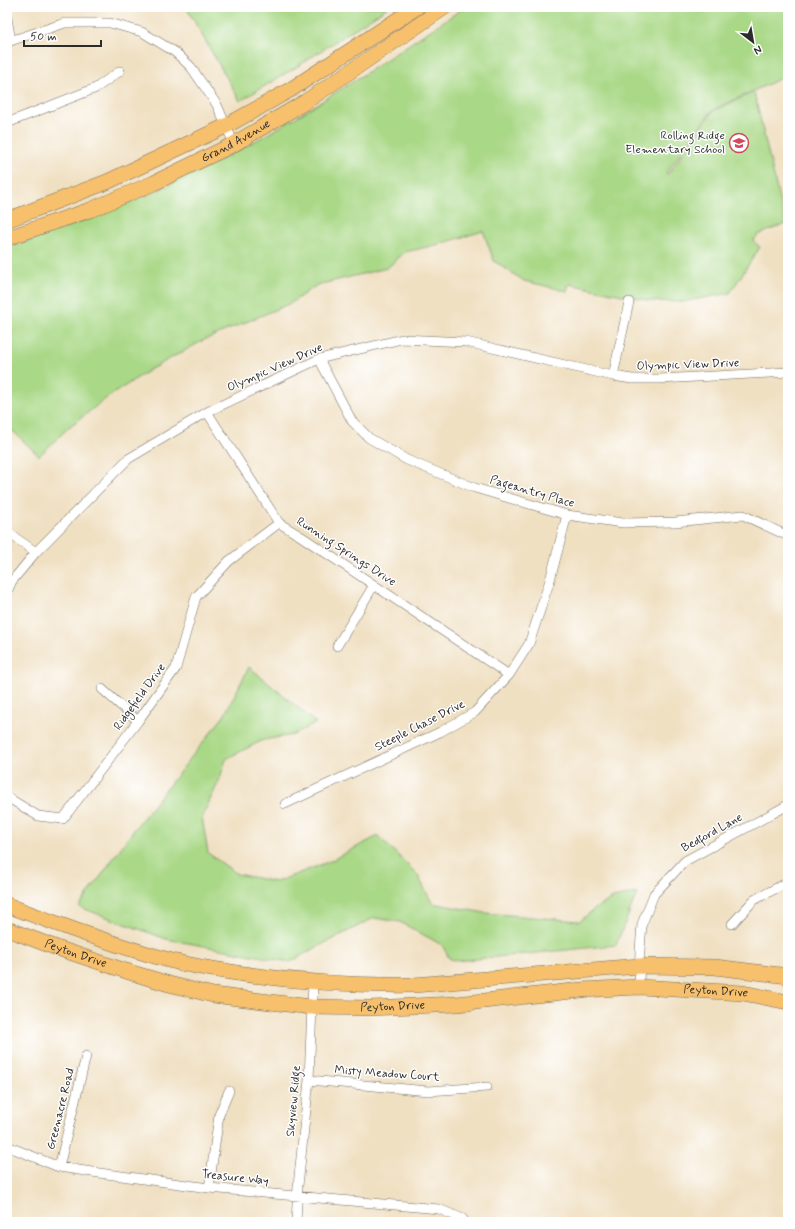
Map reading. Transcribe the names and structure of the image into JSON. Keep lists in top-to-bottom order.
{
  "streets": {
    "main road": ["Grand Avenue", "Peyton Drive"],
    "street": [
      "Olympic View Drive",
      "Pageantry Place",
      "Running Springs Drive",
      "Ridgefield Drive",
      "Steeple Chase Drive",
      "Bedford Lane",
      "Misty Meadow Court",
      "Skyview Ridge",
      "Greenacre Road",
      "Treasure Way"
    ]
  },
  "crossings": [
    ["Olympic View Drive", "Pageantry Place"],
    ["Olympic View Drive", "Running Springs Drive"],
    ["Pageantry Place", "Steeple Chase Drive"],
    ["Running Springs Drive", "Ridgefield Drive"],
    ["Running Springs Drive", "Steeple Chase Drive"],
    ["Bedford Lane", "Peyton Drive"],
    ["Peyton Drive", "Skyview Ridge"],
    ["Misty Meadow Court", "Skyview Ridge"],
    ["Skyview Ridge", "Treasure Way"],
    ["Greenacre Road", "Treasure Way"]
  ],
  "places": {
    "school or university": ["Rolling Ridge Elementary School"]
  },
  "scale_bar": "50 m",
  "north": "bottom right"
}
